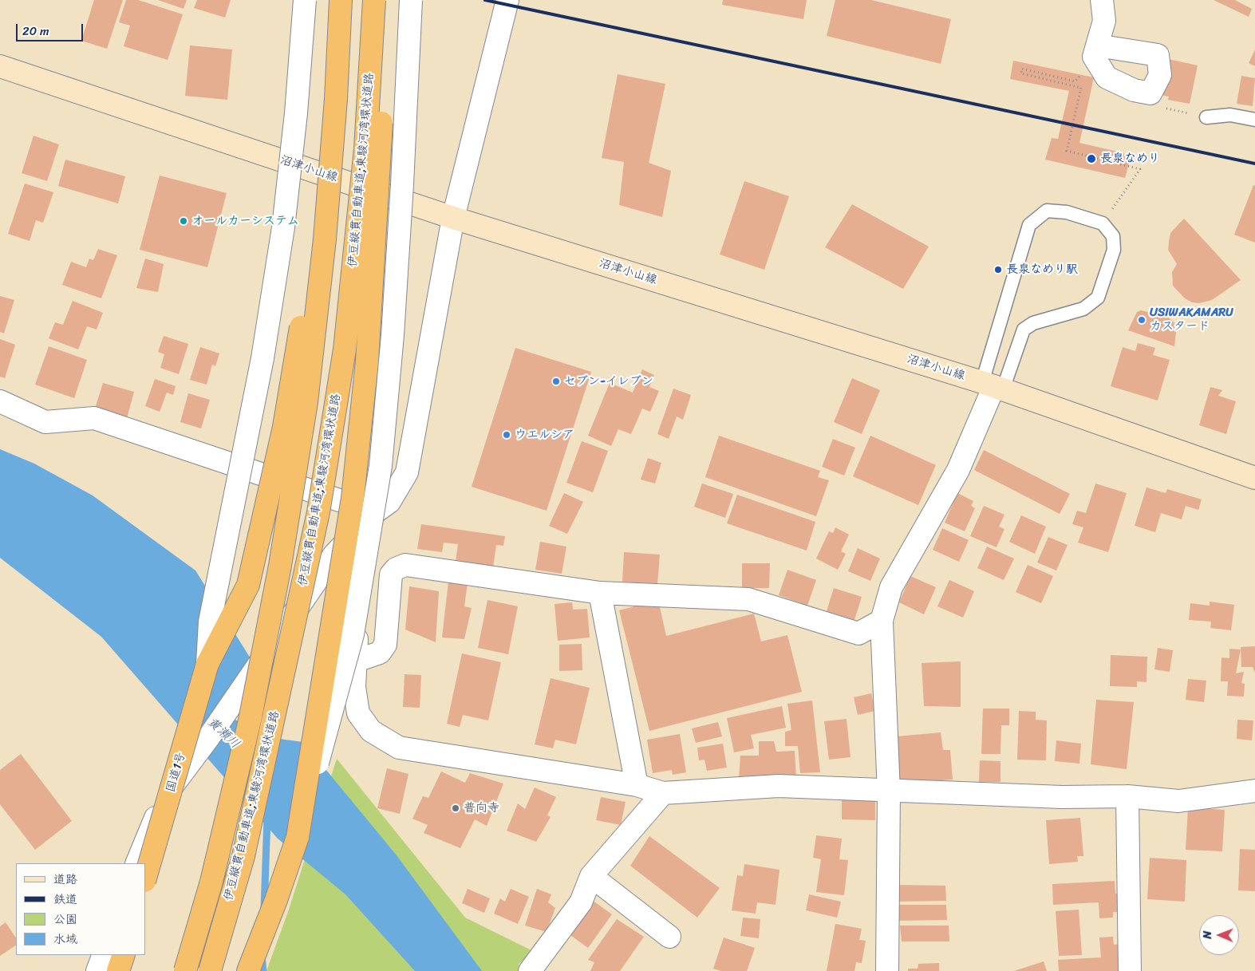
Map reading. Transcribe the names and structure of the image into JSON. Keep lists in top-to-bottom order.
{
  "streets": {
    "highway": ["伊豆縦貫自動車道;東駿河湾環状道路", "国道1号"],
    "main road": ["沼津小山線"]
  },
  "crossings": [
    ["伊豆縦貫自動車道;東駿河湾環状道路", "国道1号"]
  ],
  "water": ["黄瀬川"],
  "places": [
    "長泉なめり",
    "オールカーシステム",
    "長泉なめり駅",
    "USIWAKAMARU カスタード",
    "セブン-イレブン",
    "ウエルシア",
    "普向寺"
  ],
  "legend": [
    "道路",
    "鉄道",
    "公園",
    "水域"
  ],
  "scale_bar": "20 m",
  "north": "left"
}
